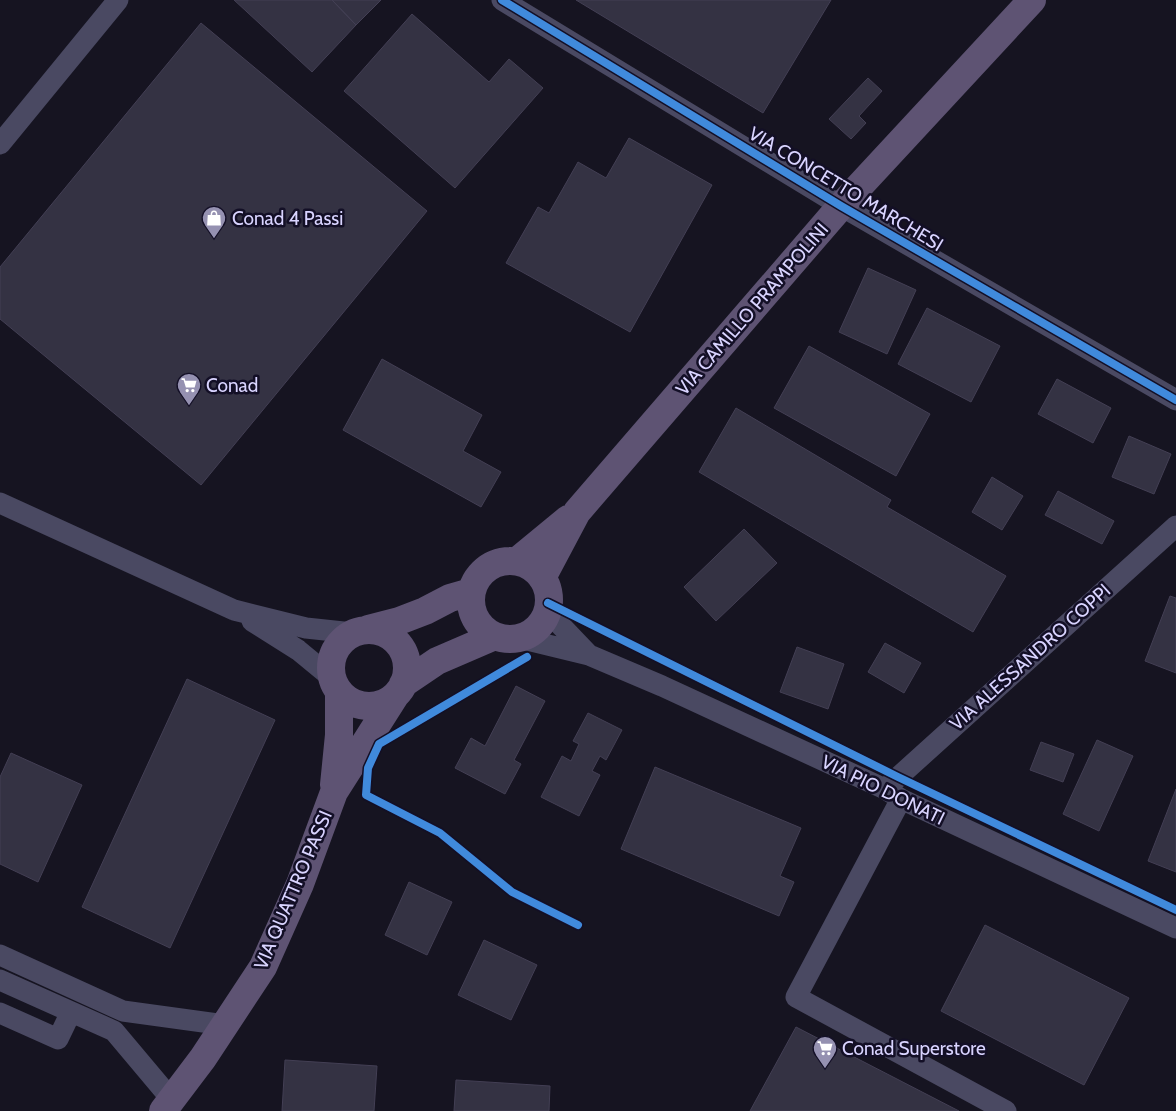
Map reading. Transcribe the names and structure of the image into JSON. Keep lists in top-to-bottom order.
{
  "streets": {
    "main road": ["VIA CAMILLO PRAMPOLINI", "VIA PIO DONATI", "VIA QUATTRO PASSI"],
    "street": ["VIA CONCETTO MARCHESI", "VIA ALESSANDRO COPPI"]
  },
  "crossings": [
    ["VIA CONCETTO MARCHESI", "VIA CAMILLO PRAMPOLINI"],
    ["VIA CAMILLO PRAMPOLINI", "VIA PIO DONATI"],
    ["VIA ALESSANDRO COPPI", "VIA PIO DONATI"]
  ],
  "places": {
    "shop": ["Conad 4 Passi"],
    "supermarket": ["Conad", "Conad Superstore"]
  }
}
